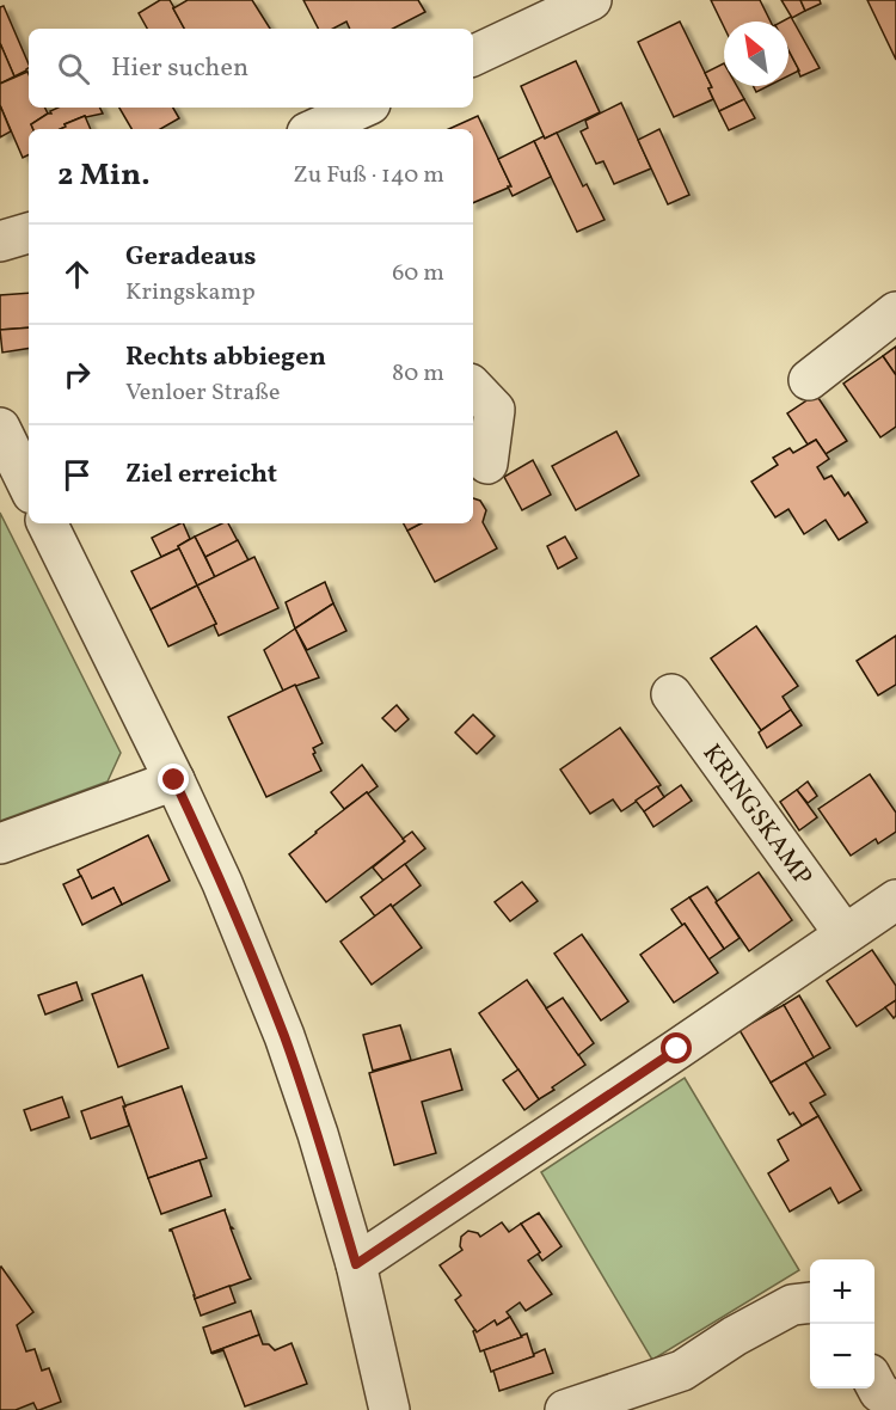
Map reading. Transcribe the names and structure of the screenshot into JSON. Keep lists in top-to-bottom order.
{
  "streets": {
    "street": ["KRINGSKAMP"]
  },
  "north": "top left",
  "page": {
    "search": "Hier suchen",
    "heading": ["2 Min.", "Zu Fuß · 140 m"],
    "list": [
      ["Geradeaus", "Kringskamp", "60 m"],
      ["Rechts abbiegen", "Venloer Straße", "80 m"],
      "Ziel erreicht"
    ],
    "map_buttons": ["+", "−"]
  }
}
